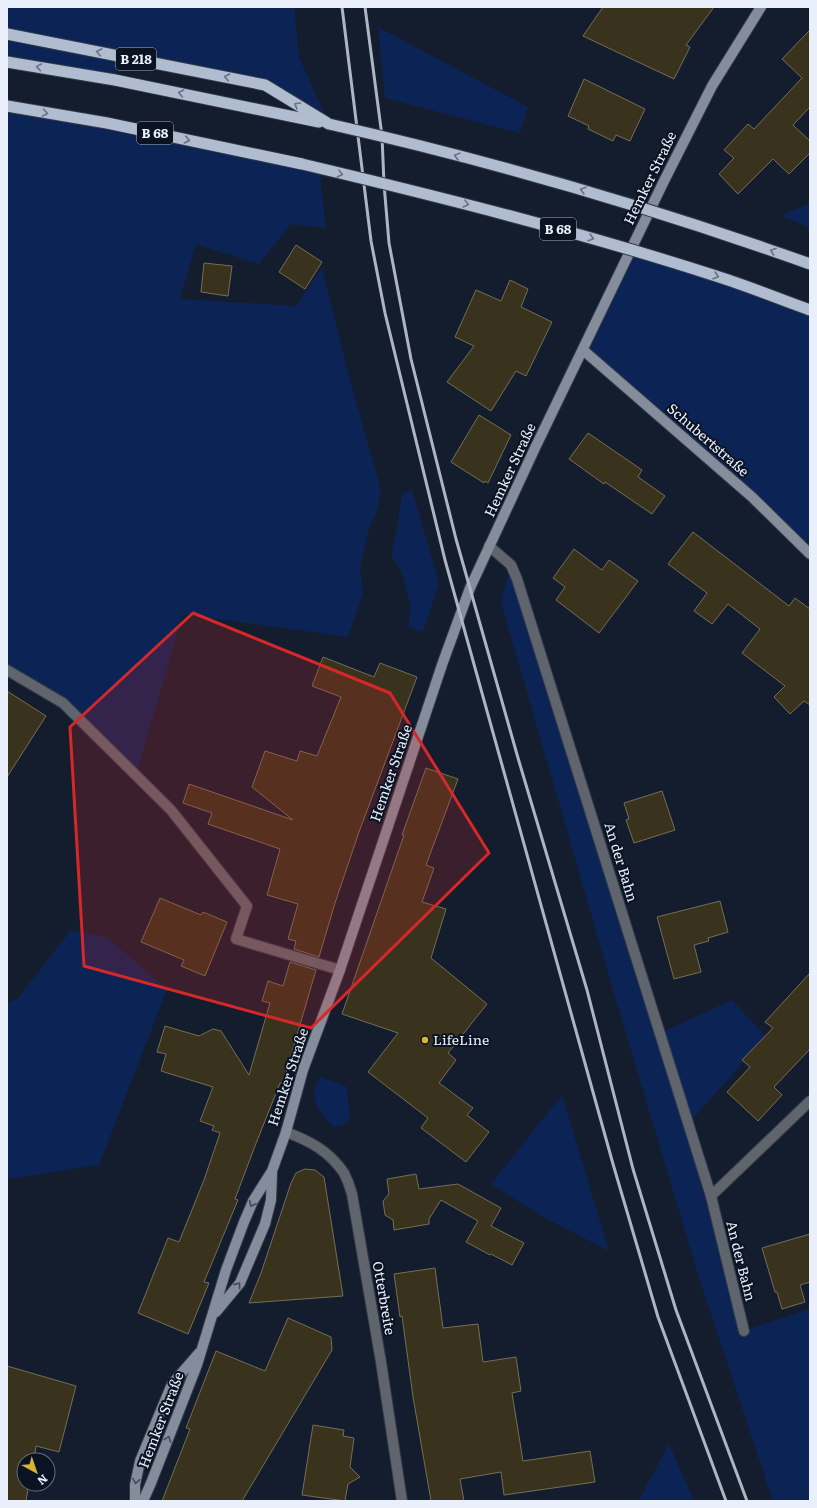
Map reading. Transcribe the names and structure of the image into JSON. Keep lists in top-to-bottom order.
{
  "streets": {
    "highway": ["B 218", "B 68"],
    "main road": ["Hemker Straße", "Schubertstraße"],
    "street": ["An der Bahn", "Otterbreite"]
  },
  "crossings": [
    ["Hemker Straße", "Schubertstraße"],
    ["Hemker Straße", "An der Bahn"],
    ["Hemker Straße", "Otterbreite"]
  ],
  "places": ["LifeLine"],
  "north": "bottom right"
}
